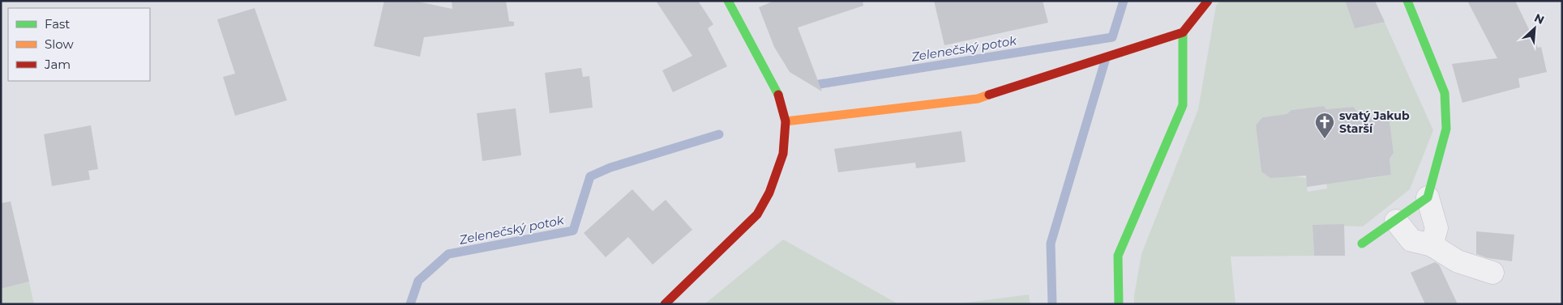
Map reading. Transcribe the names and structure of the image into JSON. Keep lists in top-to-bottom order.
{
  "water": ["Zelenečský potok"],
  "places": {
    "church": ["svatý Jakub Starší"]
  },
  "legend": ["Fast", "Slow", "Jam"],
  "north": "top right"
}
